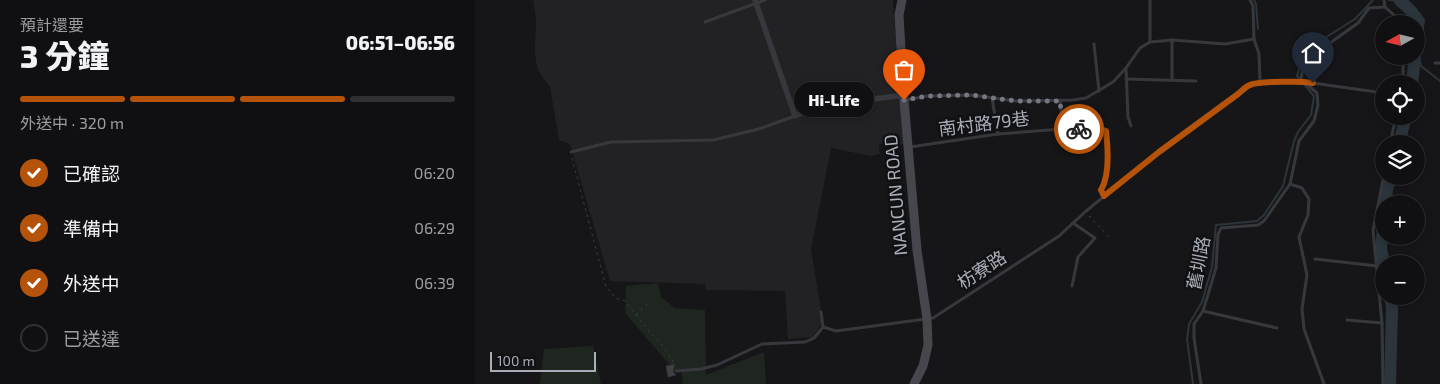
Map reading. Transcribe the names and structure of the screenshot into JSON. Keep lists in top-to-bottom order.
{
  "streets": {
    "street": ["NANCUN ROAD"],
    "lane": ["南村路79巷", "舊圳路", "枋寮路"]
  },
  "crossings": [
    ["南村路79巷", "NANCUN ROAD"],
    ["南村路79巷", "枋寮路"],
    ["NANCUN ROAD", "枋寮路"]
  ],
  "places": ["Hi-Life"],
  "scale_bar": "100 m",
  "north": "left",
  "page": {
    "heading": ["3 分鐘", "預計還要", "06:51–06:56"],
    "map_buttons": ["+", "−"],
    "bubble": "Hi-Life",
    "bar": "外送中 · 320 m",
    "list": [
      ["已確認", "06:20"],
      ["準備中", "06:29"],
      ["外送中", "06:39"],
      "已送達"
    ],
    "scale": "100 m"
  }
}
